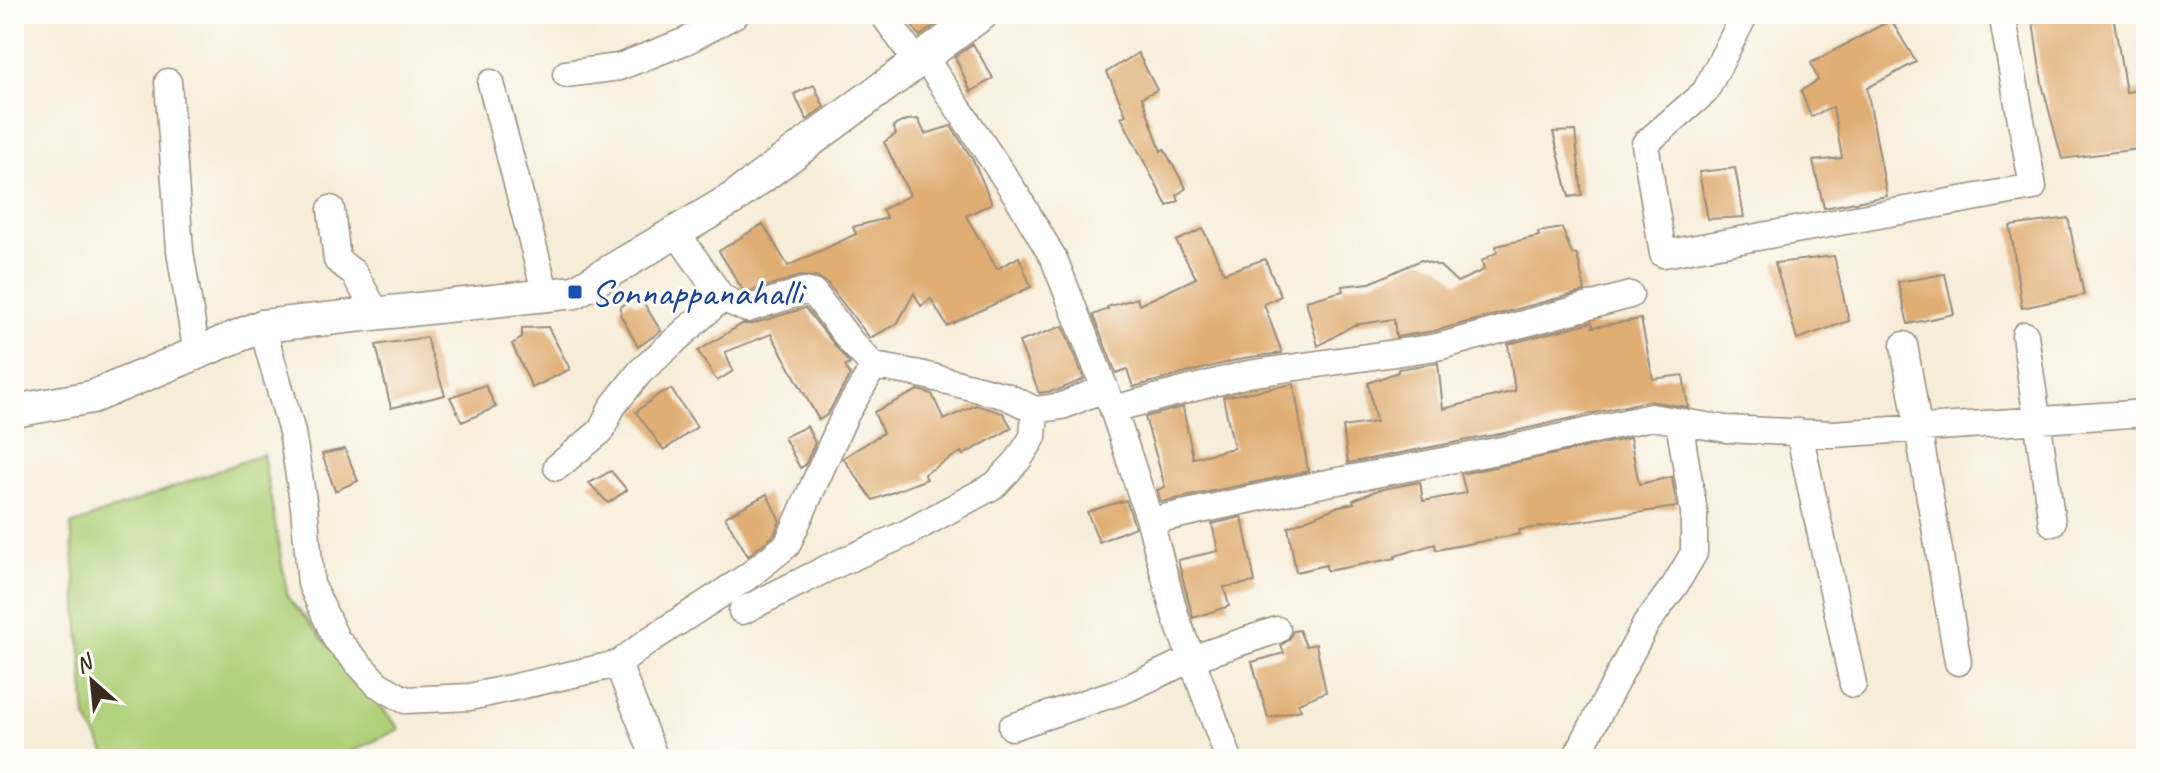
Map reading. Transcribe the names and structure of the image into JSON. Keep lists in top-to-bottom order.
{
  "places": {
    "transit": ["Sonnappanahalli"]
  },
  "north": "top left"
}
